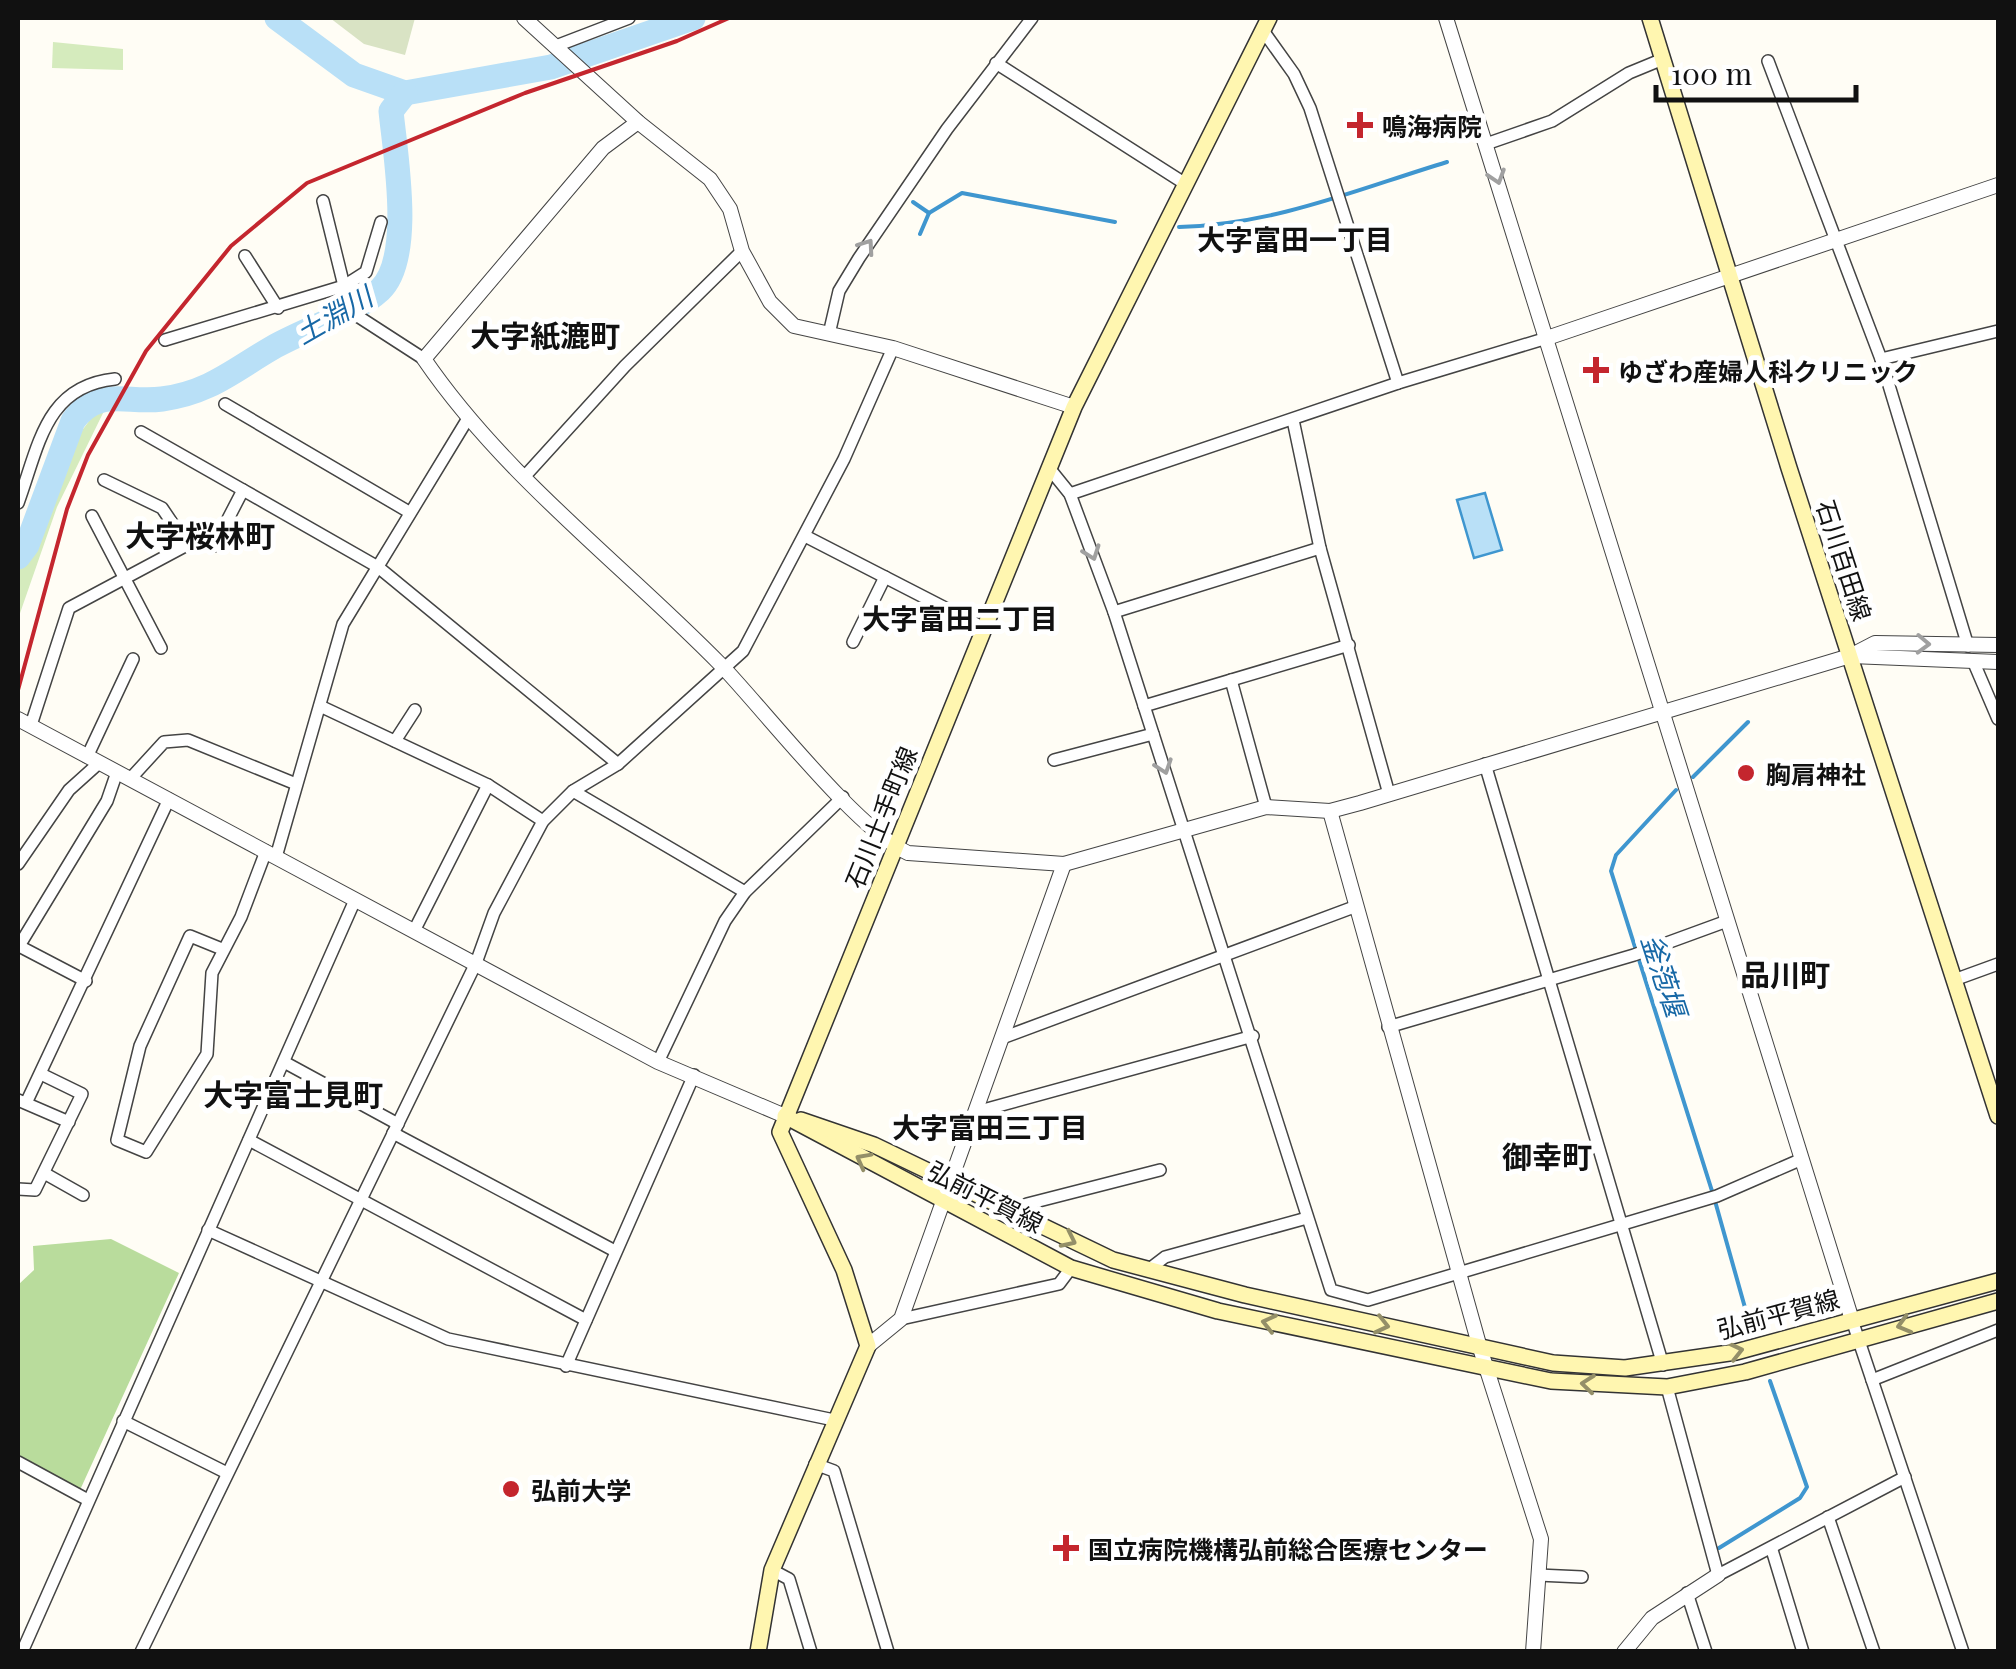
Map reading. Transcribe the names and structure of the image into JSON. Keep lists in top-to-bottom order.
{
  "streets": {
    "main road": ["石川百田線", "石川土手町線", "弘前平賀線"]
  },
  "crossings": [
    ["石川土手町線", "弘前平賀線"]
  ],
  "districts": [
    "大字富田一丁目",
    "大字紙漉町",
    "大字桜林町",
    "大字富田二丁目",
    "品川町",
    "大字富士見町",
    "大字富田三丁目",
    "御幸町"
  ],
  "water": ["土淵川", "釜萢堰"],
  "places": {
    "health": ["鳴海病院", "ゆざわ産婦人科クリニック", "国立病院機構弘前総合医療センター"],
    "other": ["胸肩神社", "弘前大学"]
  },
  "scale_bar": "100 m"
}
